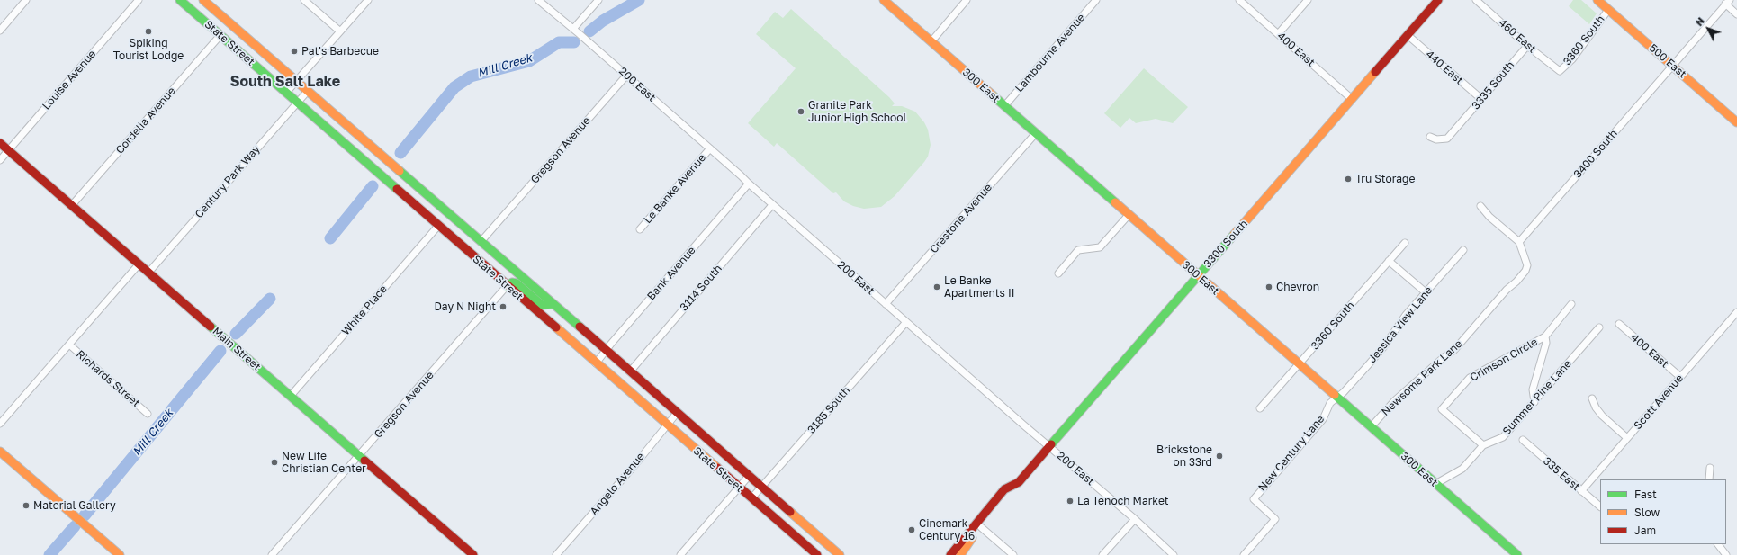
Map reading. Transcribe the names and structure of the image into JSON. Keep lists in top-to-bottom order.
{
  "streets": {
    "main road": [
      "State Street",
      "500 East",
      "300 East",
      "3300 South",
      "Main Street"
    ],
    "street": [
      "460 East",
      "3360 South",
      "400 East",
      "Lambourne Avenue",
      "440 East",
      "Louise Avenue",
      "200 East",
      "3335 South",
      "Cordelia Avenue",
      "Gregson Avenue",
      "3400 South",
      "Century Park Way",
      "Le Banke Avenue",
      "Crestone Avenue",
      "Bank Avenue",
      "3114 South",
      "White Place",
      "Jessica View Lane",
      "Crimson Circle",
      "Newsome Park Lane",
      "Richards Street",
      "Summer Pine Lane",
      "Scott Avenue",
      "3185 South",
      "New Century Lane",
      "335 East",
      "Angelo Avenue"
    ]
  },
  "crossings": [
    ["460 East", "3360 South"],
    ["460 East", "3335 South"],
    ["3360 South", "500 East"],
    ["3360 South", "300 East"],
    ["State Street", "Cordelia Avenue"],
    ["State Street", "Gregson Avenue"],
    ["State Street", "Century Park Way"],
    ["State Street", "Bank Avenue"],
    ["State Street", "3114 South"],
    ["State Street", "White Place"],
    ["State Street", "3185 South"],
    ["State Street", "Angelo Avenue"],
    ["400 East", "3300 South"],
    ["400 East", "Scott Avenue"],
    ["Lambourne Avenue", "300 East"],
    ["500 East", "3400 South"],
    ["440 East", "3335 South"],
    ["440 East", "3300 South"],
    ["Louise Avenue", "Main Street"],
    ["200 East", "Gregson Avenue"],
    ["200 East", "Le Banke Avenue"],
    ["200 East", "Crestone Avenue"],
    ["200 East", "3300 South"],
    ["200 East", "Bank Avenue"],
    ["200 East", "3114 South"],
    ["200 East", "3185 South"],
    ["300 East", "Crestone Avenue"],
    ["300 East", "3300 South"],
    ["300 East", "Jessica View Lane"],
    ["300 East", "Newsome Park Lane"],
    ["300 East", "Summer Pine Lane"],
    ["300 East", "New Century Lane"],
    ["Cordelia Avenue", "Main Street"],
    ["Gregson Avenue", "Main Street"],
    ["3400 South", "Newsome Park Lane"],
    ["Century Park Way", "Main Street"],
    ["White Place", "Main Street"],
    ["Jessica View Lane", "New Century Lane"],
    ["Crimson Circle", "Summer Pine Lane"],
    ["Scott Avenue", "335 East"]
  ],
  "districts": ["South Salt Lake"],
  "water": ["Mill Creek"],
  "places": [
    "Spiking Tourist Lodge",
    "Pat's Barbecue",
    "Granite Park Junior High School",
    "Tru Storage",
    "Le Banke Apartments II",
    "Chevron",
    "Day N Night",
    "Brickstone on 33rd",
    "New Life Christian Center",
    "La Tenoch Market",
    "Material Gallery",
    "Cinemark Century 16"
  ],
  "legend": ["Fast", "Slow", "Jam"],
  "north": "top left"
}
